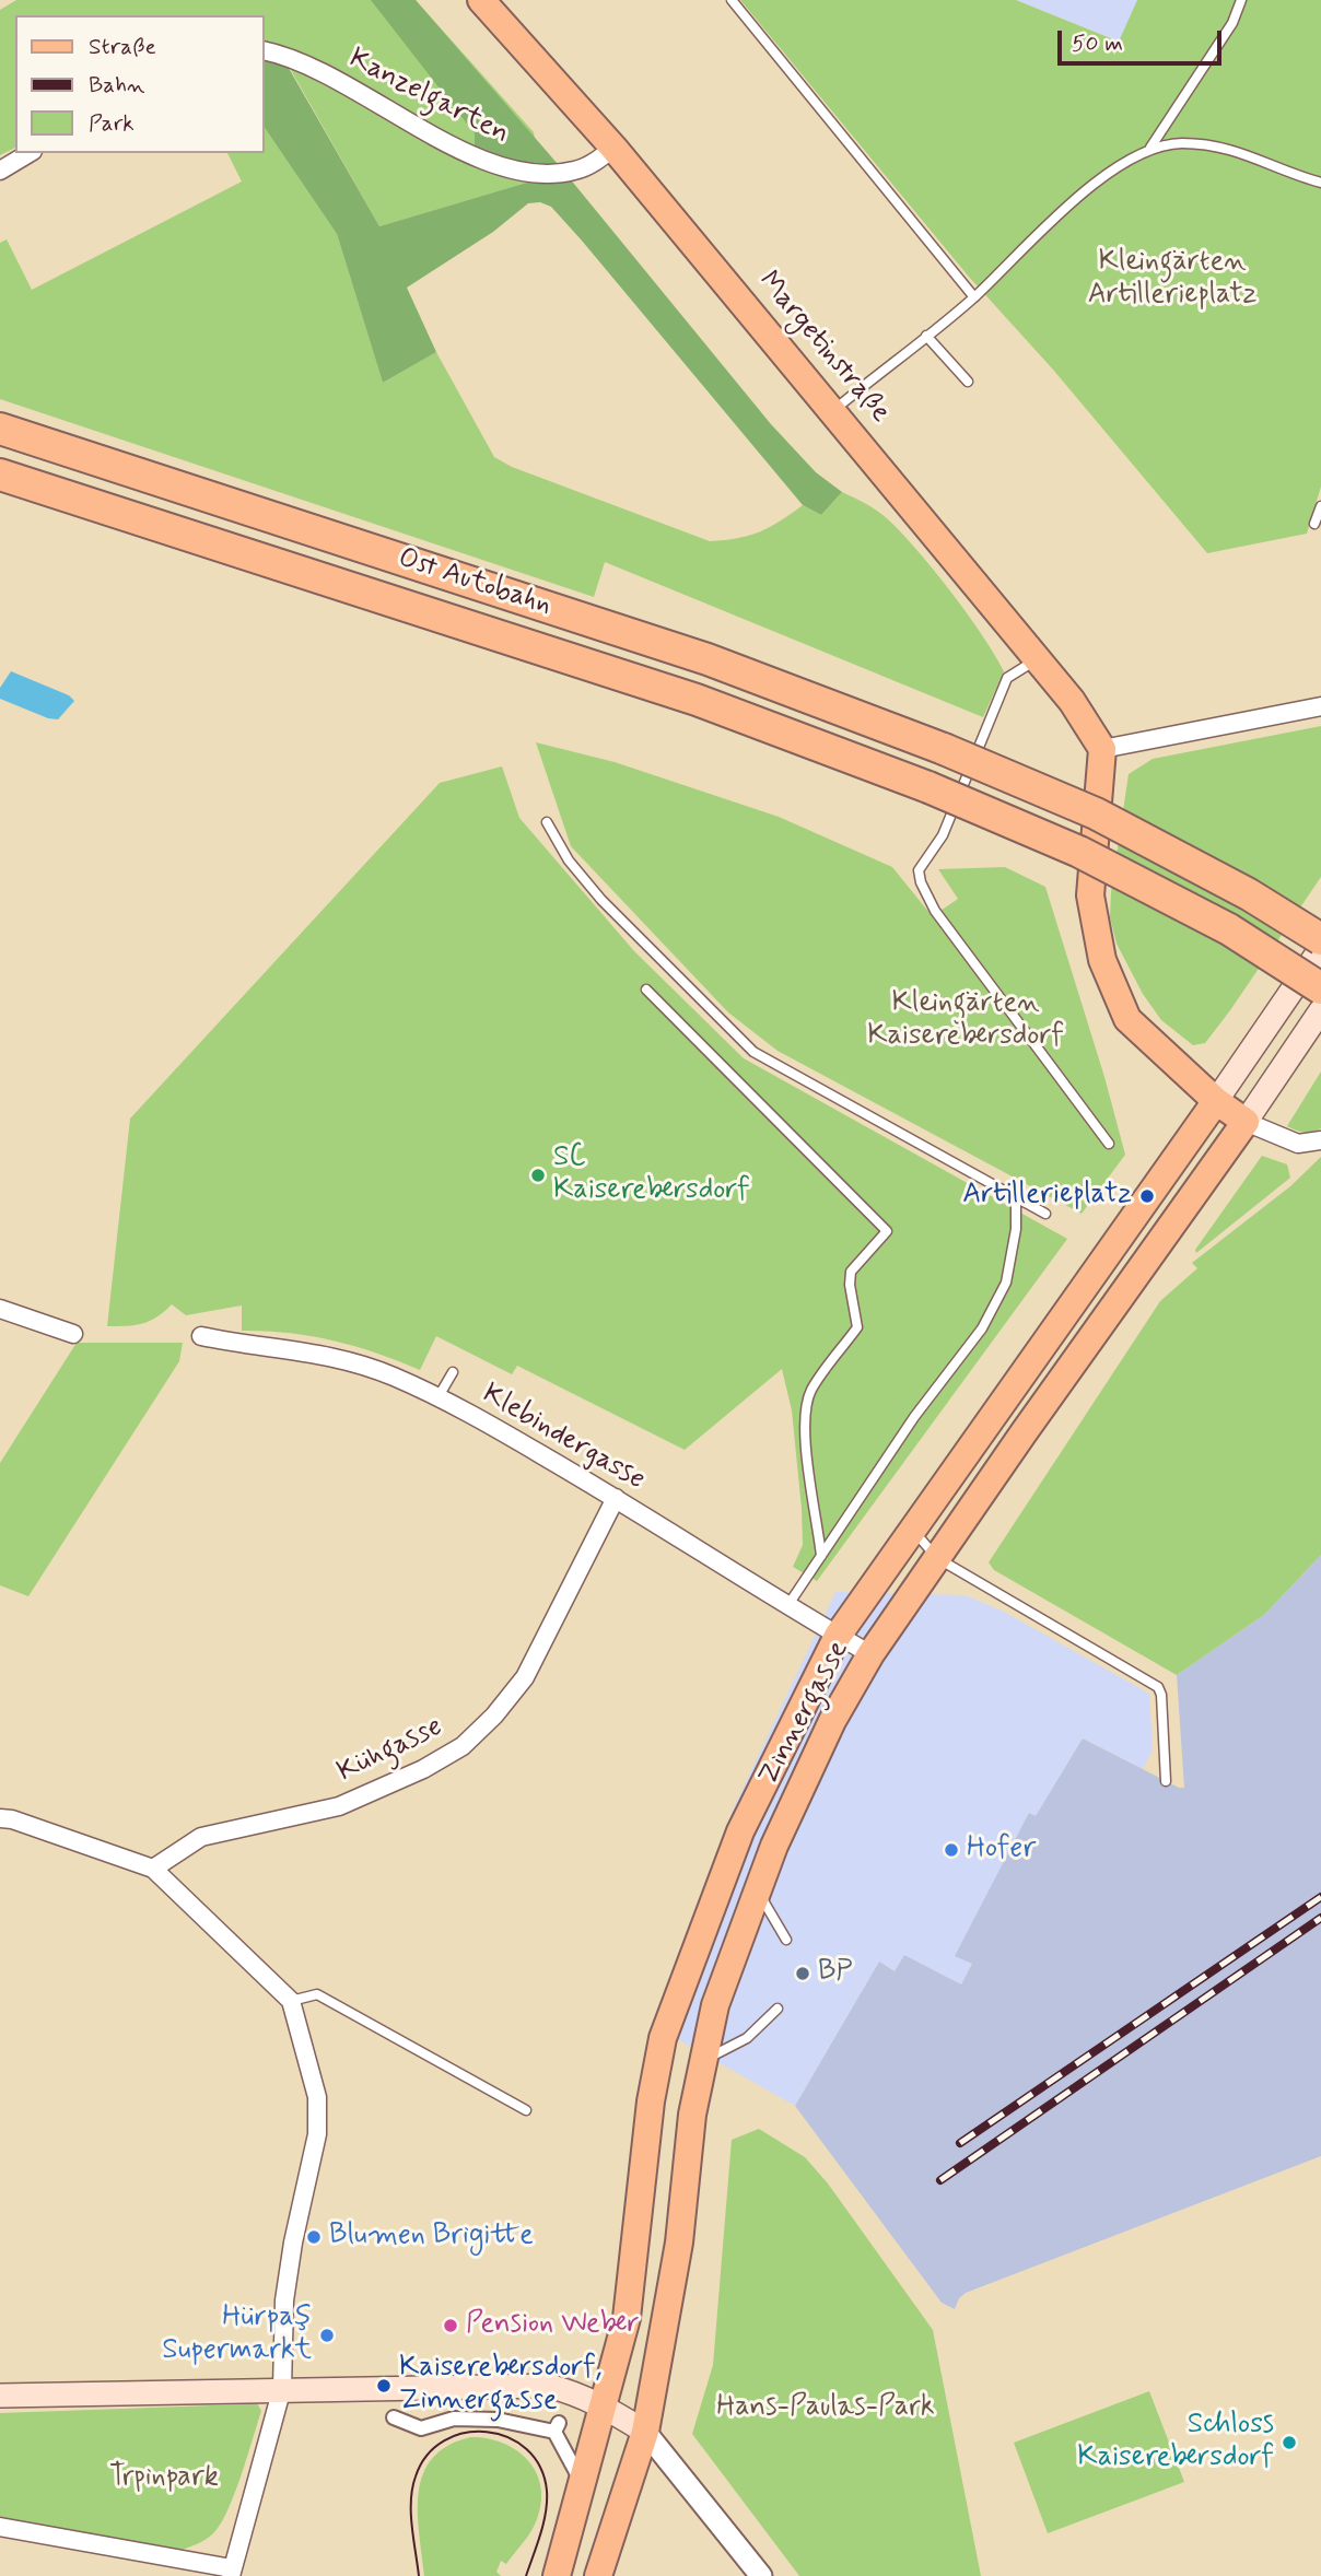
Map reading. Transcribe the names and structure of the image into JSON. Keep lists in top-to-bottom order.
{
  "streets": {
    "highway": ["Ost Autobahn"],
    "main road": ["Margetinstraße", "Zinnergasse"],
    "street": ["Kanzelgarten", "Klebindergasse", "Kühgasse"]
  },
  "crossings": [
    ["Kanzelgarten", "Margetinstraße"],
    ["Klebindergasse", "Zinnergasse"],
    ["Klebindergasse", "Kühgasse"]
  ],
  "parks": [
    "Kleingärten Artillerieplatz",
    "Kleingärten Kaiserebersdorf",
    "Hans-Paulas-Park",
    "Trpinpark"
  ],
  "places": [
    "SC Kaiserebersdorf",
    "Artillerieplatz",
    "Hofer",
    "BP",
    "Blumen Brigitte",
    "Pension Weber",
    "Hürpaş Supermarkt",
    "Kaiserebersdorf, Zinnergasse",
    "Schloss Kaiserebersdorf"
  ],
  "legend": ["Straße", "Bahn", "Park"],
  "scale_bar": "50 m"
}
